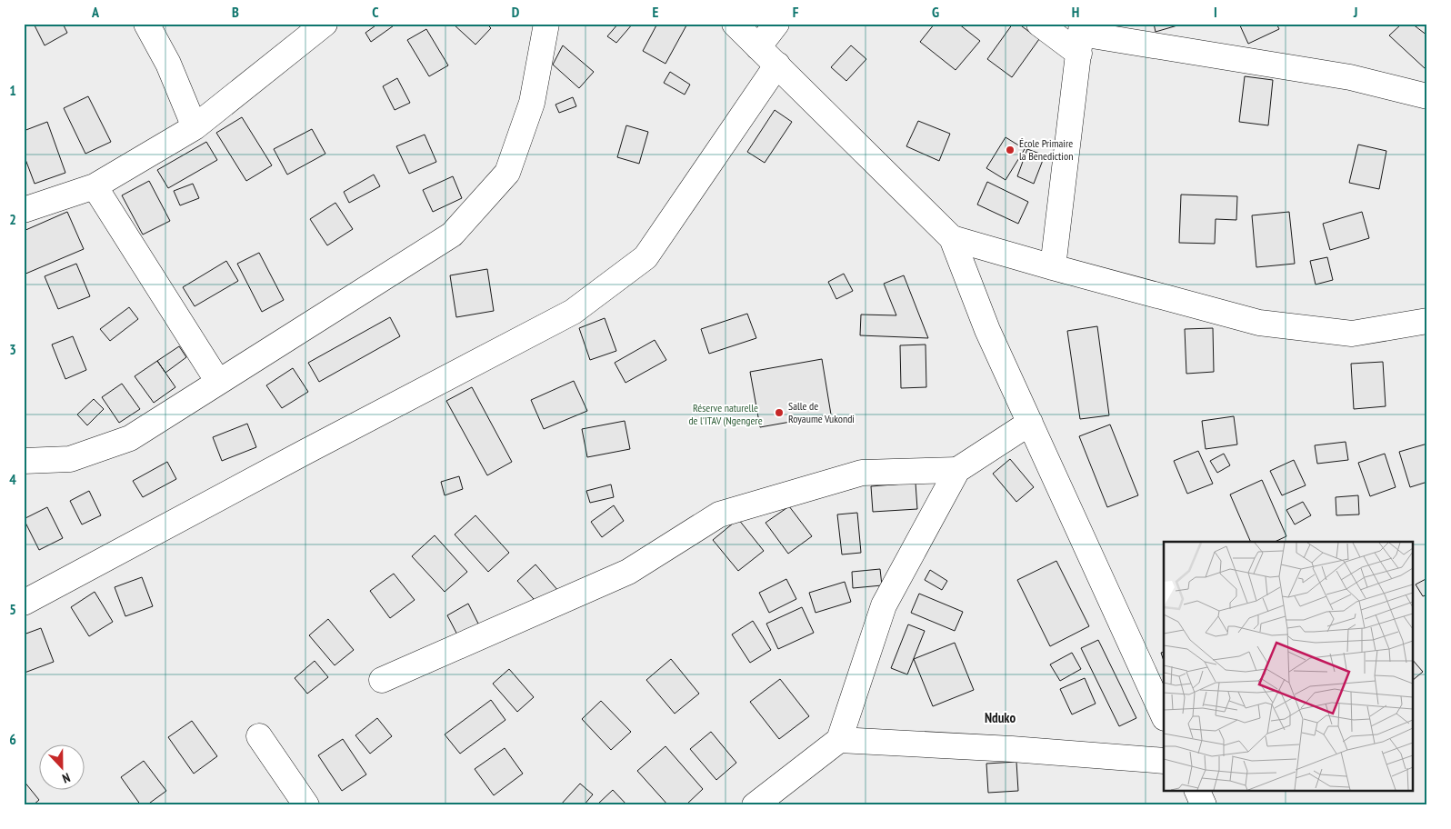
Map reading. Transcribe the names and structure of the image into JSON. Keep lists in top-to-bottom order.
{
  "districts": ["Nduko"],
  "parks": ["Réserve naturelle de l'ITAV (Ngengere"],
  "places": ["École Primaire la Benediction", "Salle de Royaume Vukondi"],
  "north": "bottom",
  "grid": {
    "columns": [
      "A",
      "B",
      "C",
      "D",
      "E",
      "F",
      "G",
      "H",
      "I",
      "J"
    ],
    "rows": [
      "1",
      "2",
      "3",
      "4",
      "5",
      "6"
    ]
  }
}
